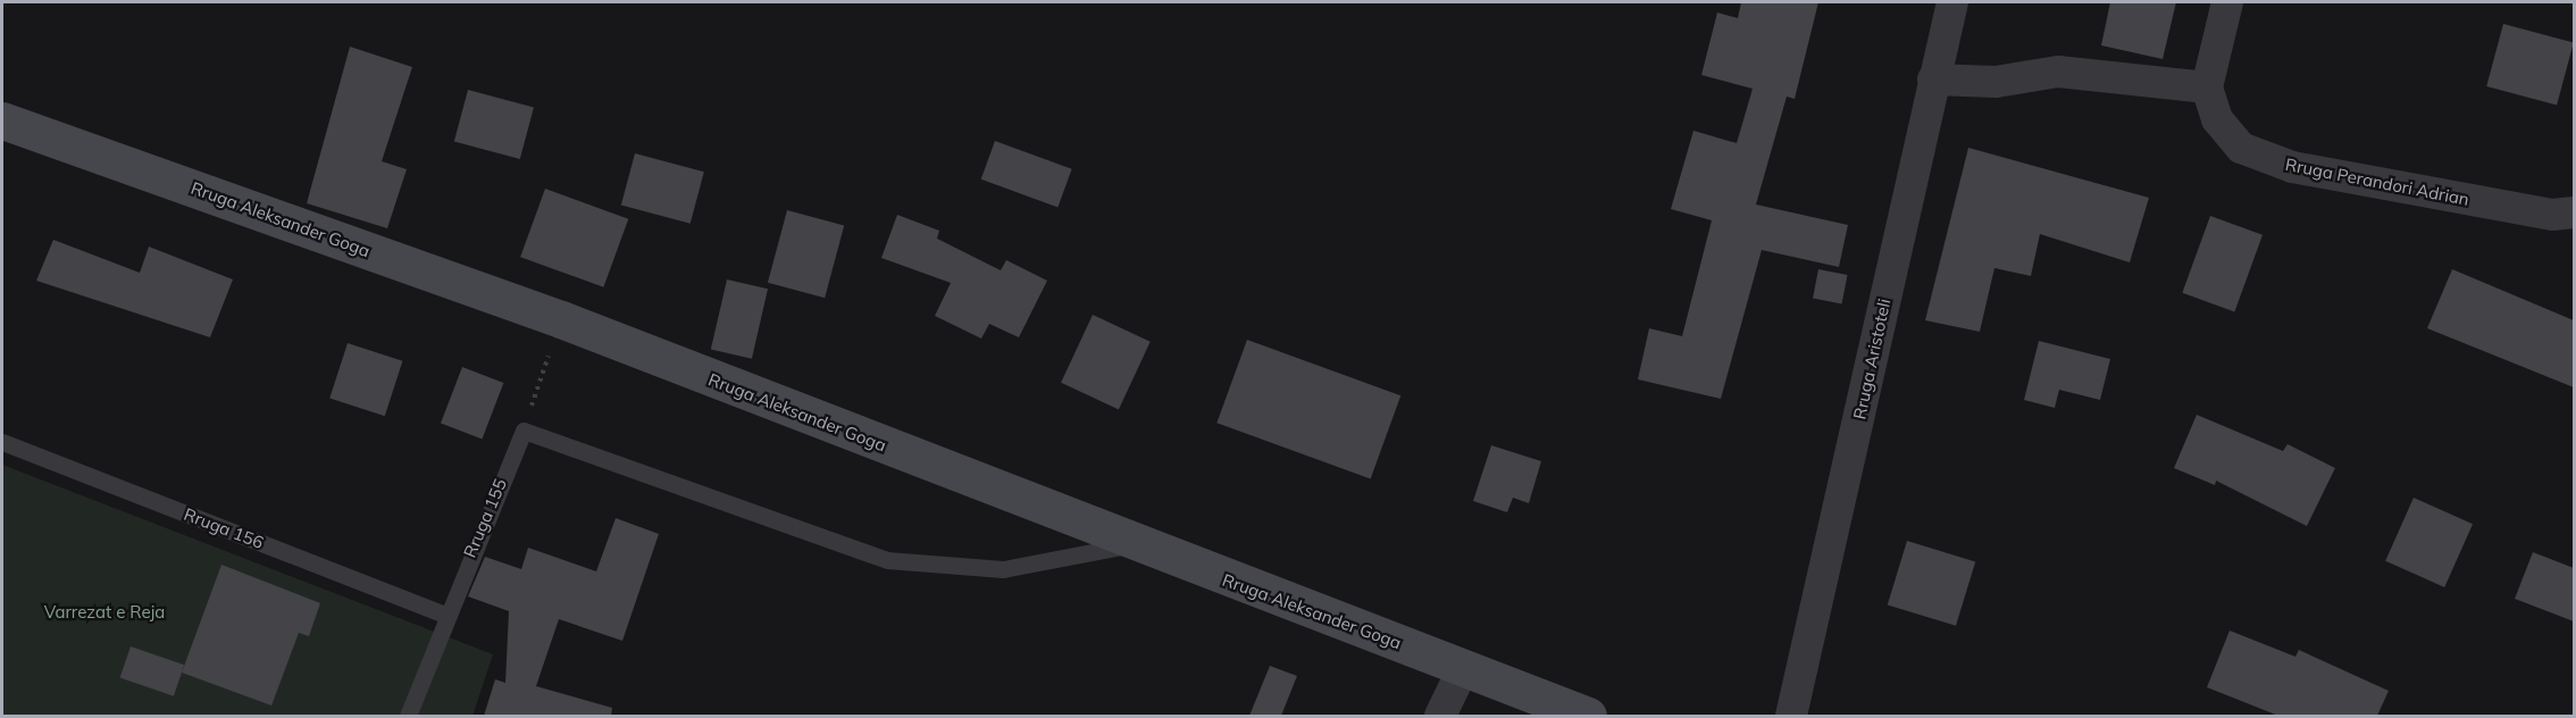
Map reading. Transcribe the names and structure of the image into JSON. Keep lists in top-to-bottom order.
{
  "streets": {
    "main road": ["Rruga Aleksander Goga"],
    "street": ["Rruga Perandori Adrian", "Rruga Aristoteli"],
    "lane": ["Rruga 155", "Rruga 156"]
  },
  "crossings": [
    ["Rruga 155", "Rruga 156"]
  ],
  "parks": ["Varrezat e Reja"]
}
